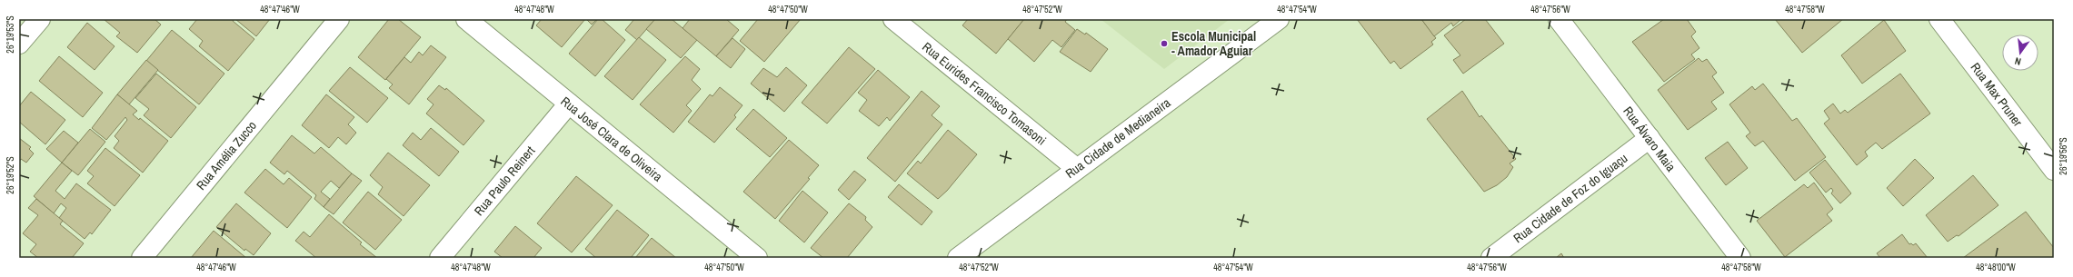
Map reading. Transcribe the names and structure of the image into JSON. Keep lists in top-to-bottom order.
{
  "streets": {
    "street": [
      "Rua Eurides Francisco Tomasoni",
      "Rua Max Pruner",
      "Rua Cidade de Medianeira",
      "Rua José Clara de Oliveira",
      "Rua Álvaro Maia",
      "Rua Amélia Zucco",
      "Rua Paulo Reinert",
      "Rua Cidade de Foz do Iguaçu"
    ]
  },
  "crossings": [
    ["Rua Eurides Francisco Tomasoni", "Rua Cidade de Medianeira"],
    ["Rua José Clara de Oliveira", "Rua Paulo Reinert"],
    ["Rua Álvaro Maia", "Rua Cidade de Foz do Iguaçu"]
  ],
  "places": ["Escola Municipal - Amador Aguiar"],
  "north": "bottom",
  "coordinates": [
    "48°47'46\"W",
    "48°47'48\"W",
    "48°47'50\"W",
    "48°47'52\"W",
    "48°47'54\"W",
    "48°47'56\"W",
    "48°47'58\"W",
    "26°19'53\"S",
    "26°19'56\"S",
    "26°19'52\"S",
    "48°48'00\"W"
  ]
}
